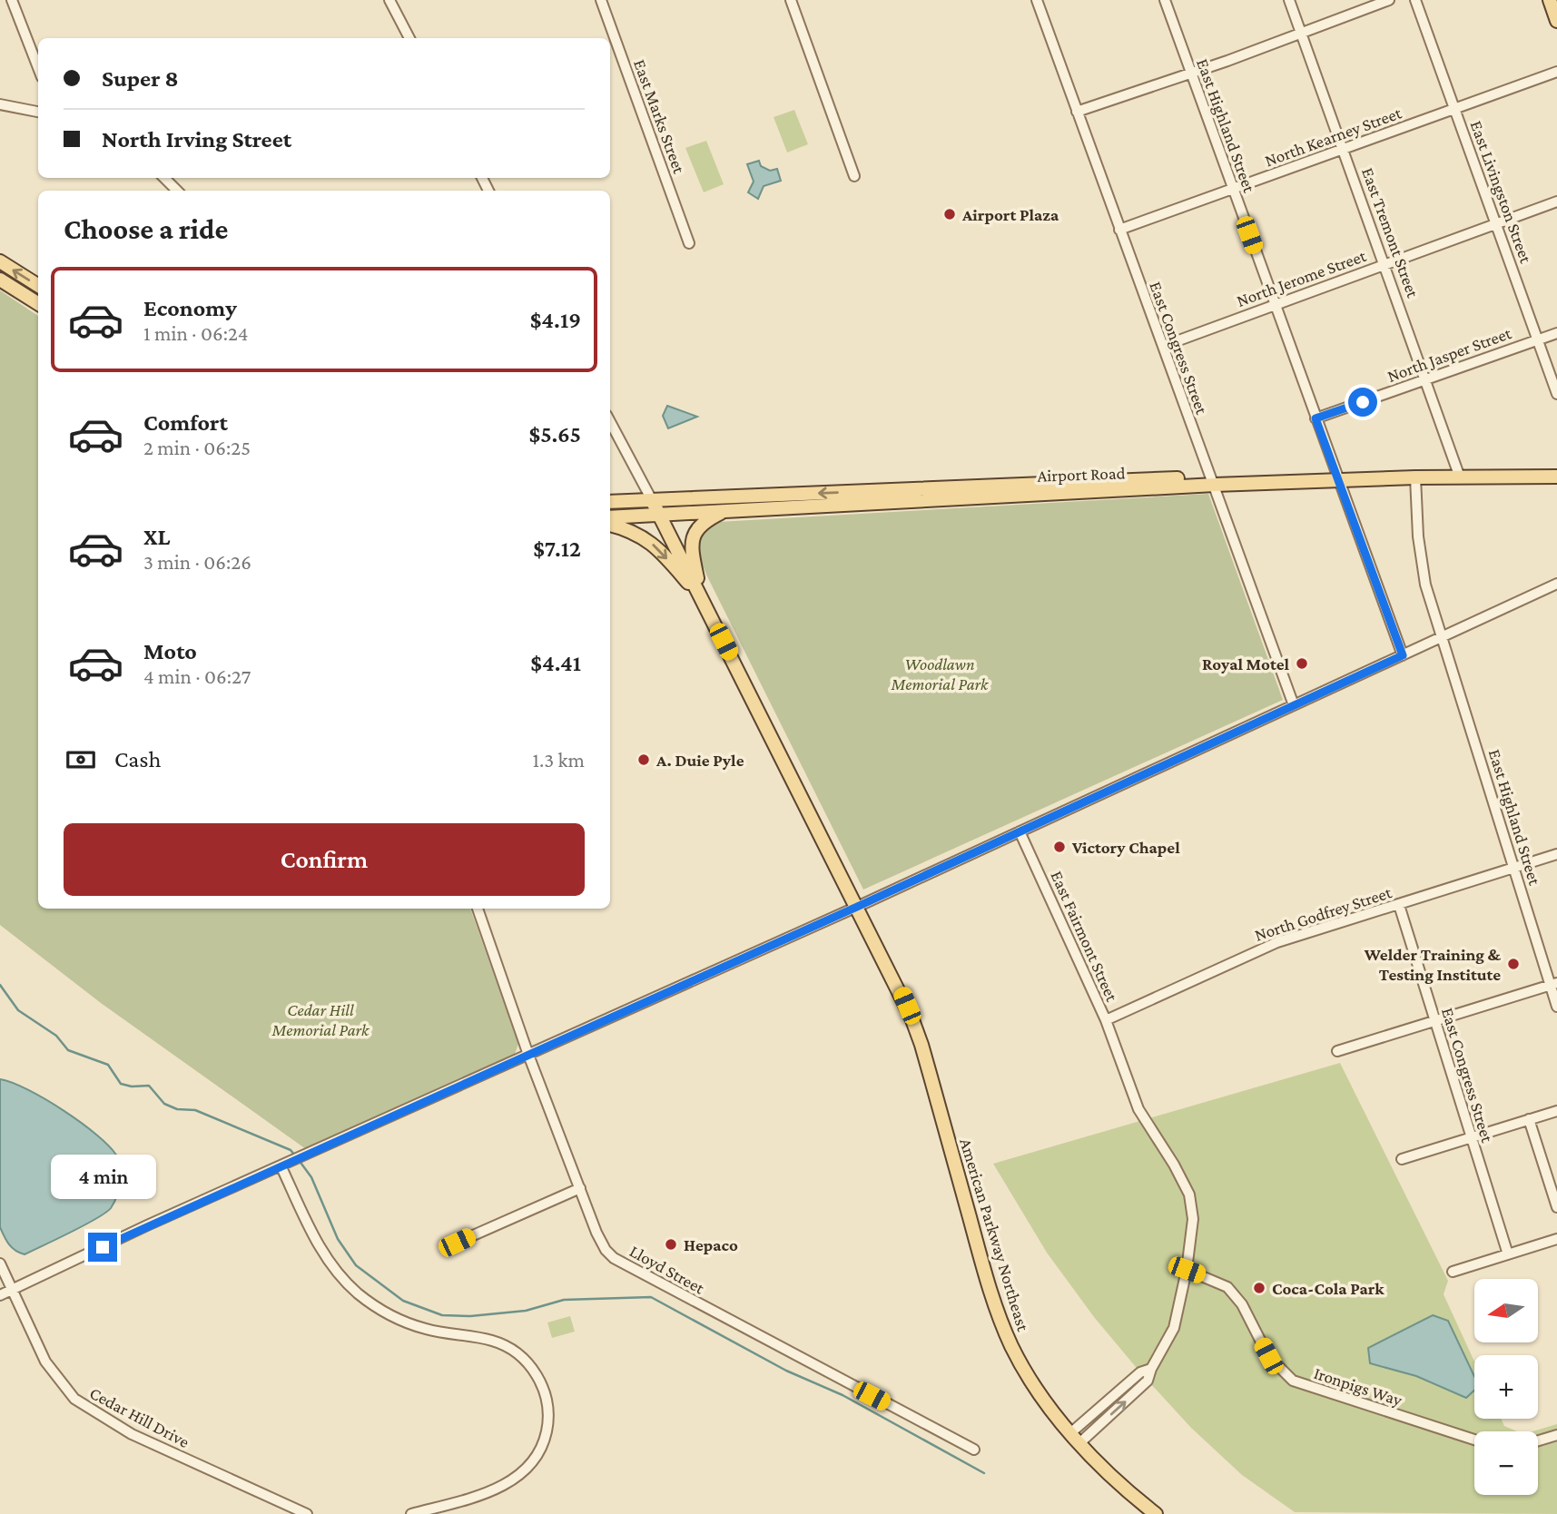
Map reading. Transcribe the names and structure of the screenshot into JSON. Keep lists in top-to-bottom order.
{
  "streets": {
    "main road": ["Airport Road", "American Parkway Northeast"],
    "street": [
      "East Marks Street",
      "East Highland Street",
      "North Kearney Street",
      "East Livingston Street",
      "East Tremont Street",
      "North Jerome Street",
      "East Congress Street",
      "North Jasper Street",
      "North Godfrey Street",
      "East Fairmont Street",
      "Lloyd Street",
      "Ironpigs Way",
      "Cedar Hill Drive"
    ]
  },
  "crossings": [
    ["East Highland Street", "North Kearney Street"],
    ["East Highland Street", "North Jerome Street"],
    ["East Highland Street", "North Jasper Street"],
    ["East Highland Street", "Airport Road"],
    ["East Highland Street", "North Godfrey Street"],
    ["North Kearney Street", "East Livingston Street"],
    ["North Kearney Street", "East Tremont Street"],
    ["North Kearney Street", "East Congress Street"],
    ["East Livingston Street", "North Jerome Street"],
    ["East Livingston Street", "North Jasper Street"],
    ["East Tremont Street", "North Jerome Street"],
    ["East Tremont Street", "North Jasper Street"],
    ["East Tremont Street", "Airport Road"],
    ["North Jerome Street", "East Congress Street"],
    ["East Congress Street", "Airport Road"],
    ["East Congress Street", "North Godfrey Street"],
    ["North Godfrey Street", "East Fairmont Street"],
    ["East Fairmont Street", "Ironpigs Way"]
  ],
  "parks": ["Woodlawn Memorial Park", "Cedar Hill Memorial Park"],
  "places": [
    "Airport Plaza",
    "Royal Motel",
    "A. Duie Pyle",
    "Victory Chapel",
    "Welder Training & Testing Institute",
    "Hepaco",
    "Coca-Cola Park"
  ],
  "north": "left",
  "page": {
    "banner": ["Super 8", "North Irving Street"],
    "heading": "Choose a ride",
    "list": [
      {
        "name": "Economy",
        "note": "1 min · 06:24",
        "value": "$4.19"
      },
      {
        "name": "Comfort",
        "note": "2 min · 06:25",
        "value": "$5.65"
      },
      {
        "name": "XL",
        "note": "3 min · 06:26",
        "value": "$7.12"
      },
      {
        "name": "Moto",
        "note": "4 min · 06:27",
        "value": "$4.41"
      }
    ],
    "pay": ["Cash", "1.3 km"],
    "buttons": "Confirm",
    "bubble": "4 min",
    "map_buttons": ["+", "−"]
  }
}
